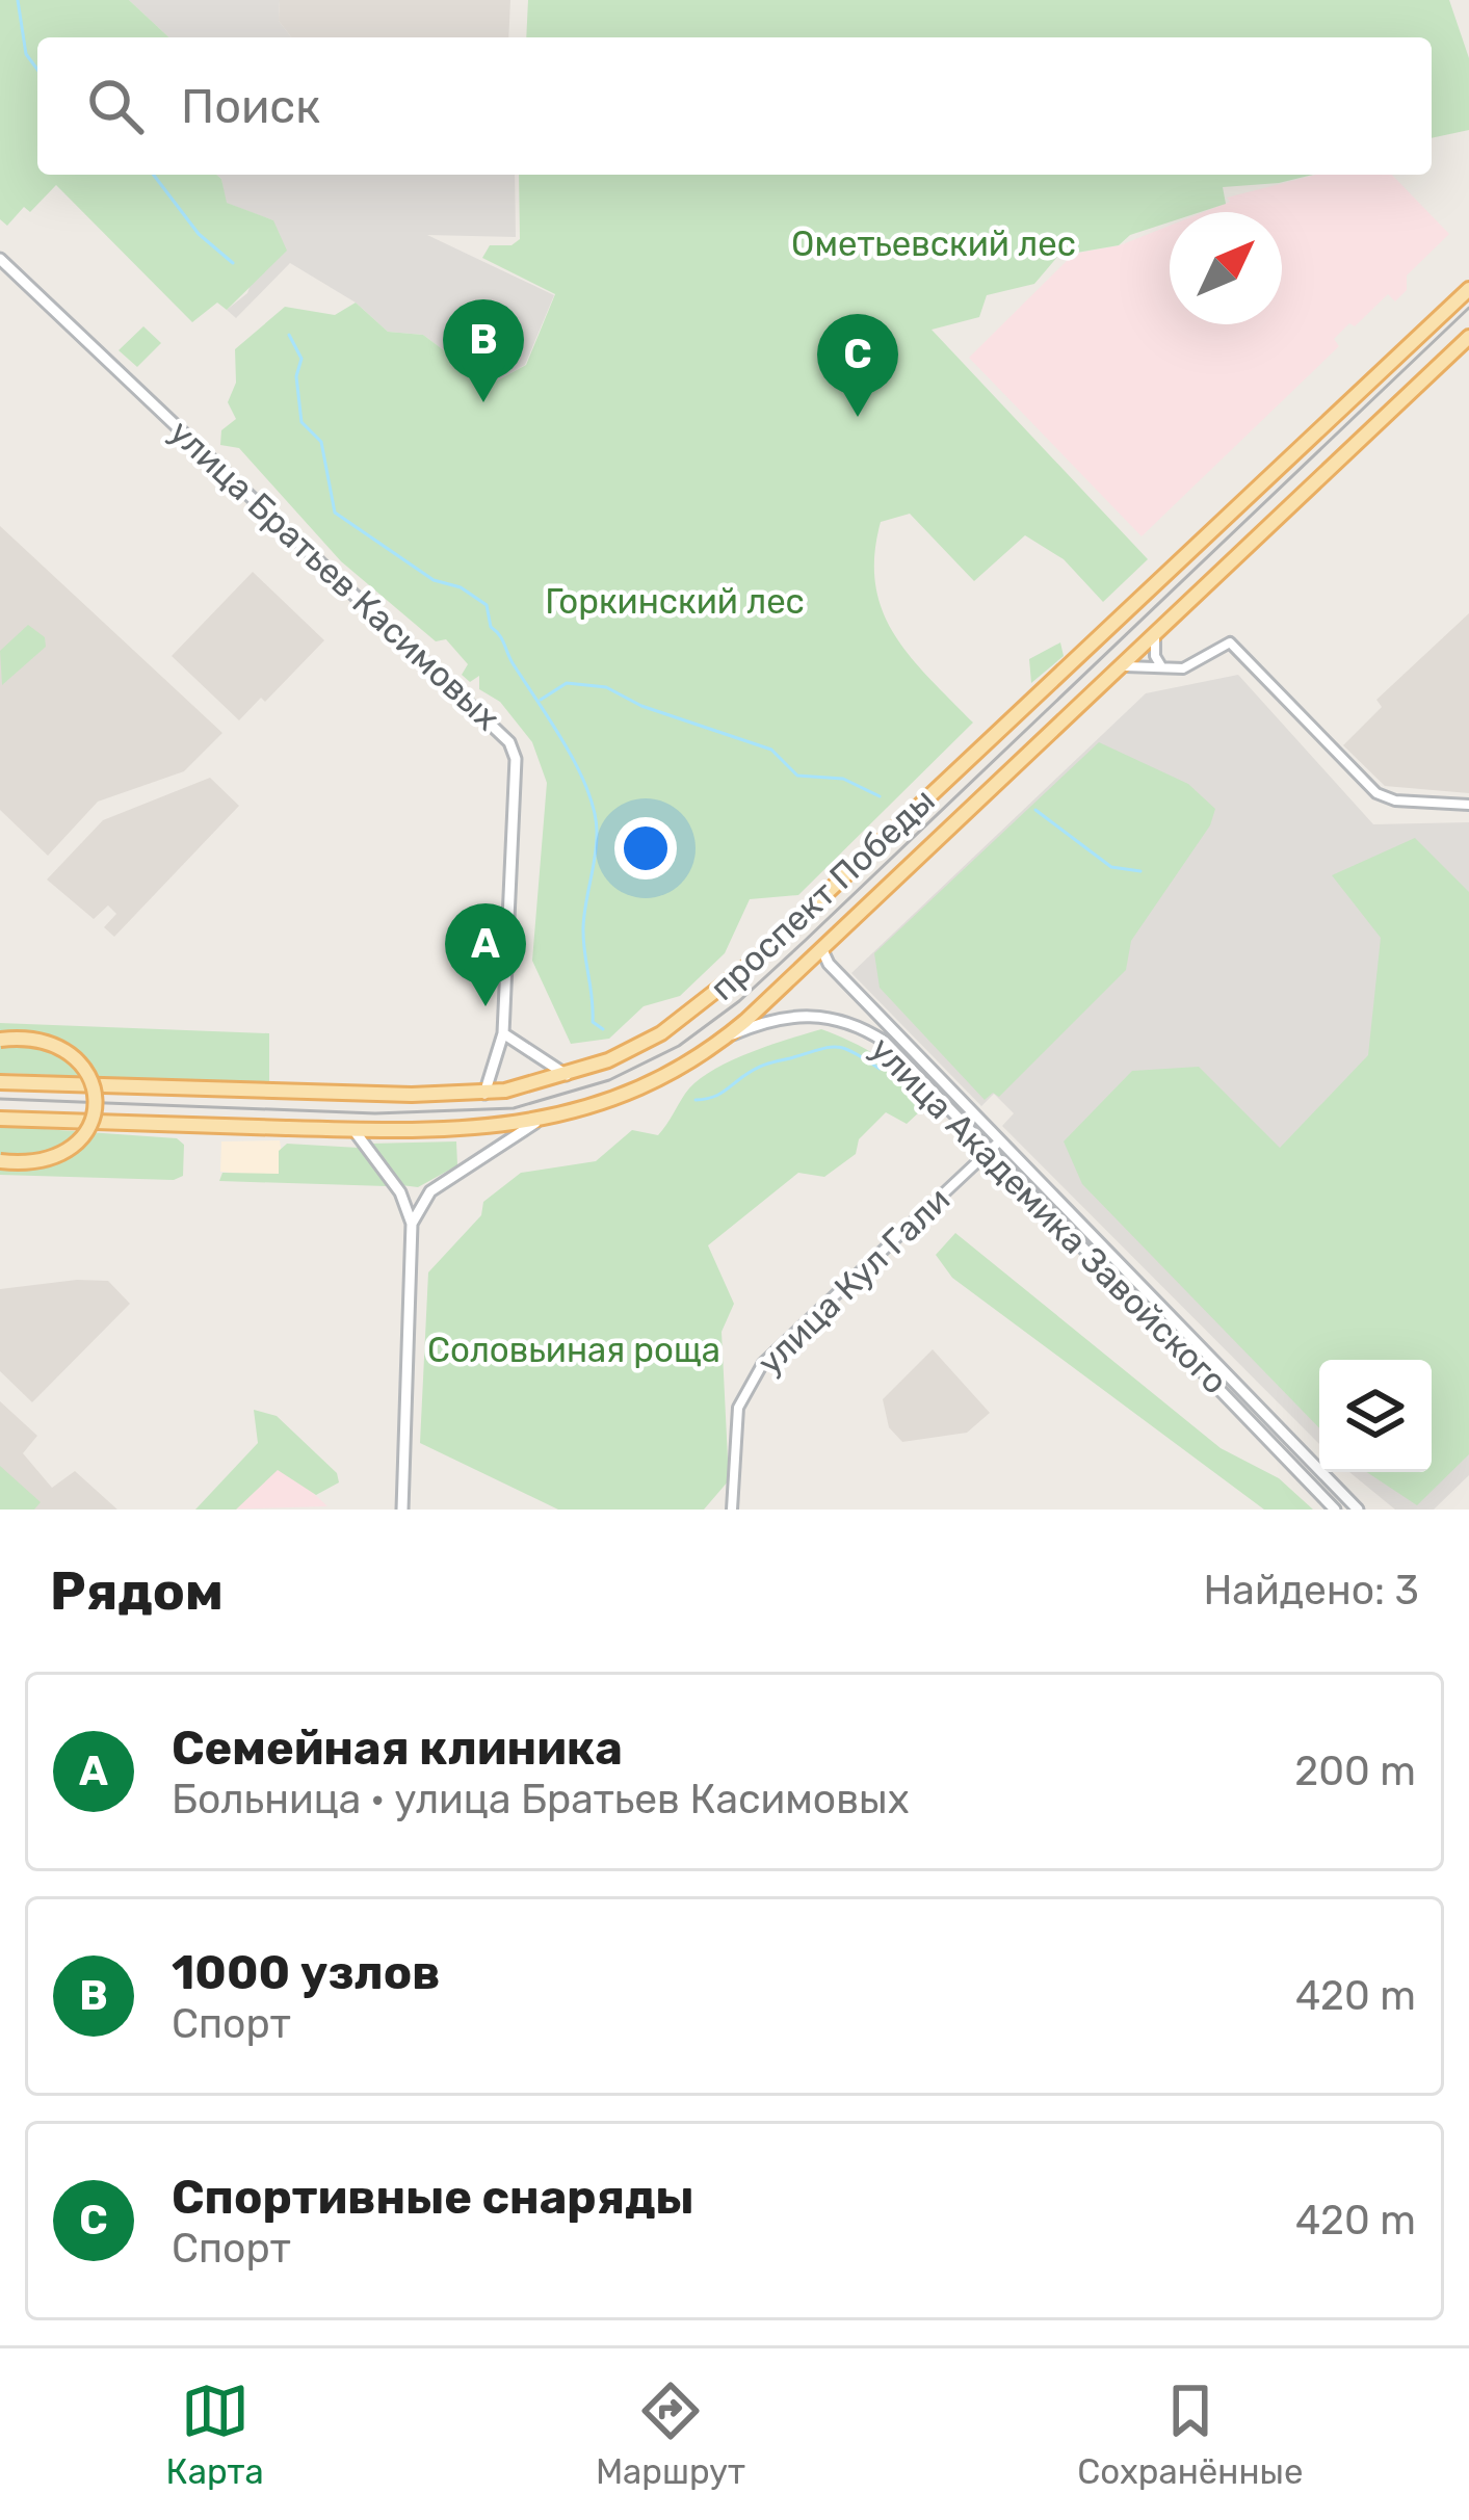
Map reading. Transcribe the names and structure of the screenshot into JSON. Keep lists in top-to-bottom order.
{
  "streets": {
    "main road": ["проспект Победы"],
    "street": ["улица Братьев Касимовых", "улица Академика Завойского", "улица Кул Гали"]
  },
  "crossings": [
    ["улица Братьев Касимовых", "проспект Победы"],
    ["проспект Победы", "улица Академика Завойского"],
    ["улица Академика Завойского", "улица Кул Гали"]
  ],
  "parks": ["Ометьевский лес", "Горкинский лес", "Соловьиная роща"],
  "north": "top right",
  "page": {
    "search": "Поиск",
    "pins": ["B", "C", "A"],
    "heading": ["Рядом", "Найдено: 3"],
    "list": [
      {
        "mark": "A",
        "name": "Семейная клиника",
        "note": "Больница · улица Братьев Касимовых",
        "value": "200 m"
      },
      {
        "mark": "B",
        "name": "1000 узлов",
        "note": "Спорт",
        "value": "420 m"
      },
      {
        "mark": "C",
        "name": "Спортивные снаряды",
        "note": "Спорт",
        "value": "420 m"
      }
    ],
    "nav": ["Карта", "Маршрут", "Сохранённые"]
  }
}
